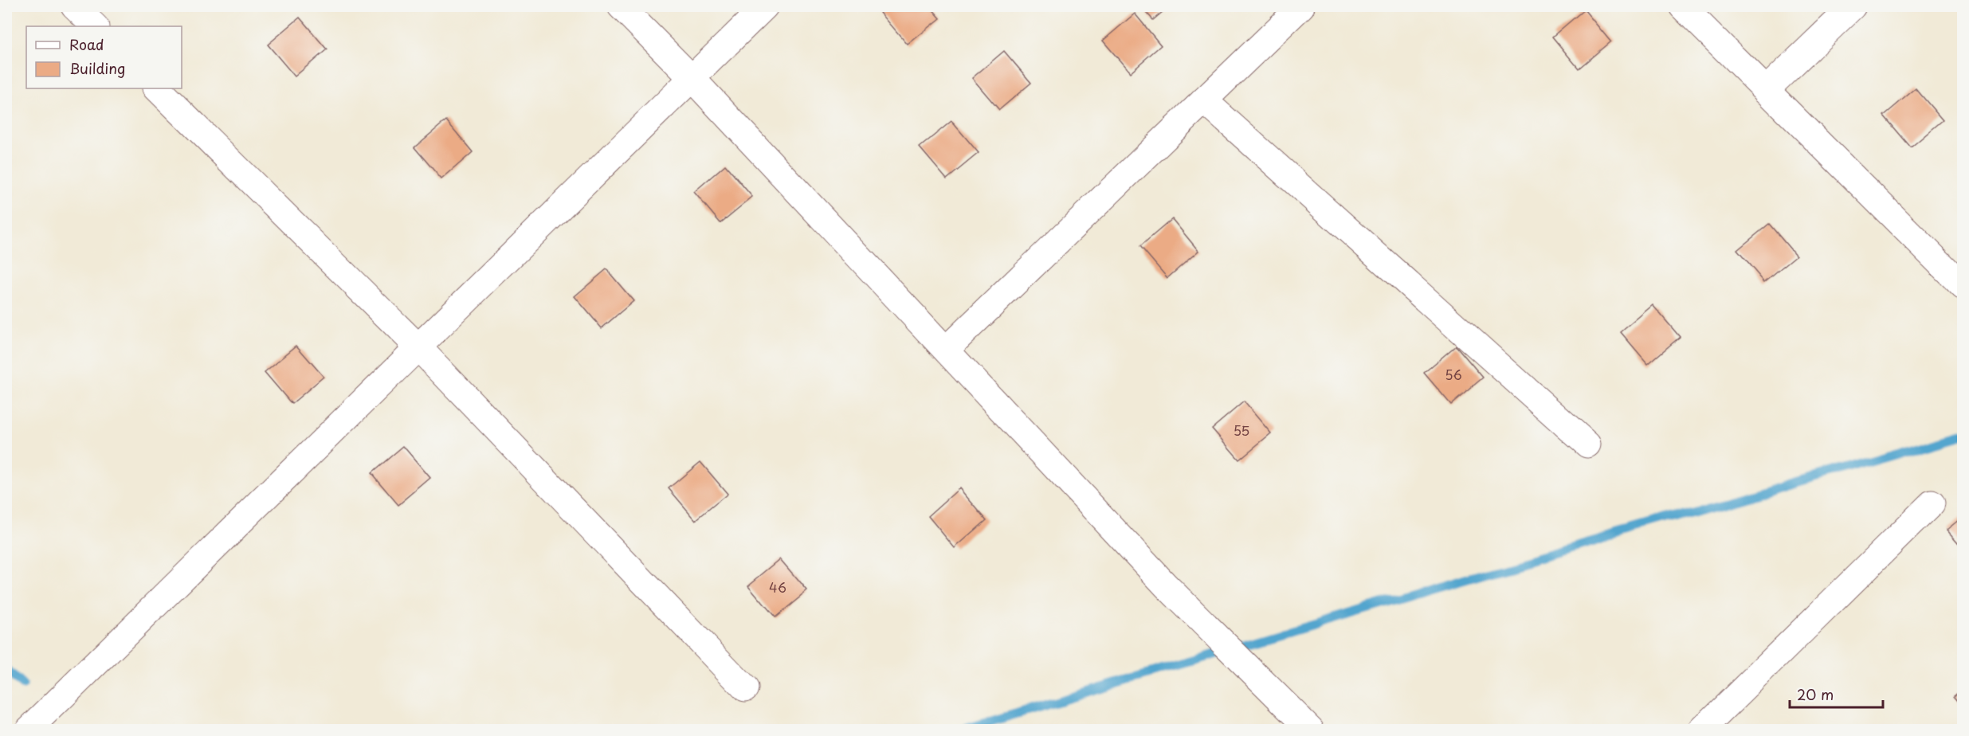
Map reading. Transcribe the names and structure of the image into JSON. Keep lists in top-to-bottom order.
{
  "house_numbers": ["56", "55", "46"],
  "legend": ["Road", "Building"],
  "scale_bar": "20 m"
}
